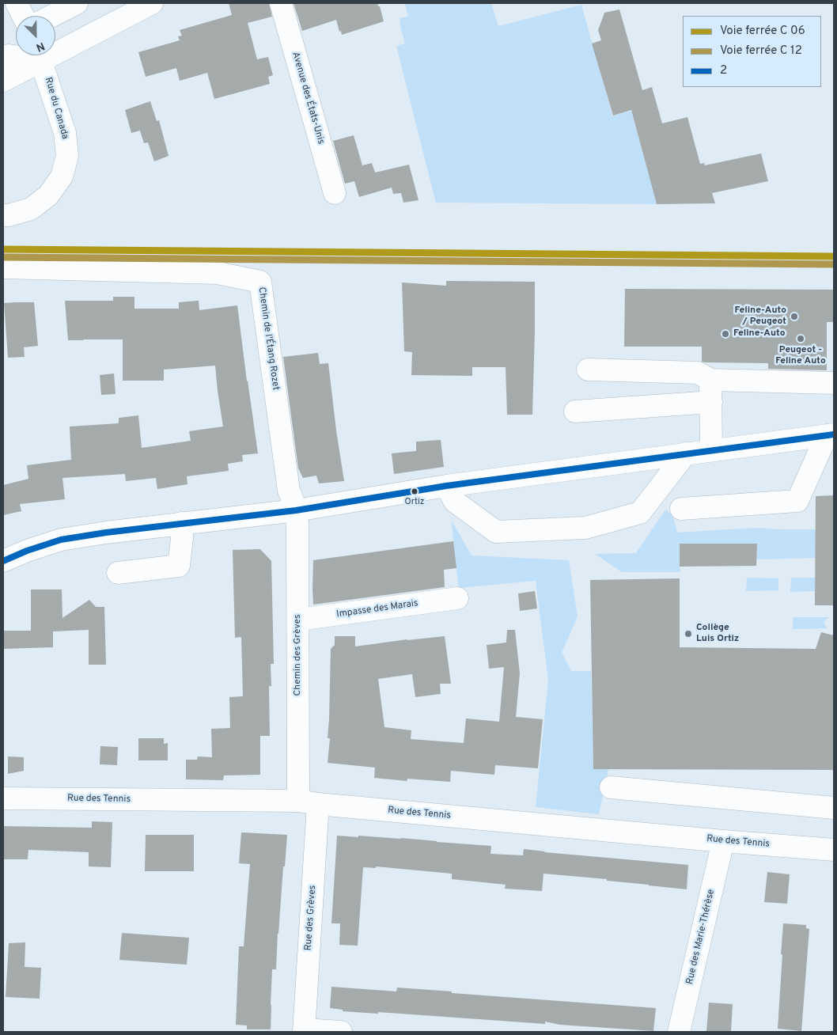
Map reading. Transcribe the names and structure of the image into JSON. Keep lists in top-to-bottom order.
{
  "streets": {
    "street": [
      "Avenue des États-Unis",
      "Rue du Canada",
      "Chemin de l'Étang Rozet",
      "Impasse des Marais",
      "Chemin des Grèves",
      "Rue des Tennis",
      "Rue des Grèves",
      "Rue des Marie-Thérèse"
    ]
  },
  "crossings": [
    ["Chemin de l'Étang Rozet", "Chemin des Grèves"],
    ["Impasse des Marais", "Chemin des Grèves"],
    ["Chemin des Grèves", "Rue des Tennis"],
    ["Chemin des Grèves", "Rue des Grèves"],
    ["Rue des Tennis", "Rue des Grèves"],
    ["Rue des Tennis", "Rue des Marie-Thérèse"]
  ],
  "places": [
    "Feline-Auto / Peugeot",
    "Feline-Auto",
    "Peugeot - Feline Auto",
    "Ortiz",
    "Collège Luis Ortiz"
  ],
  "lines": ["transit line 2"],
  "legend": ["Voie ferrée C 06", "Voie ferrée C 12", "2"],
  "north": "bottom right"
}
